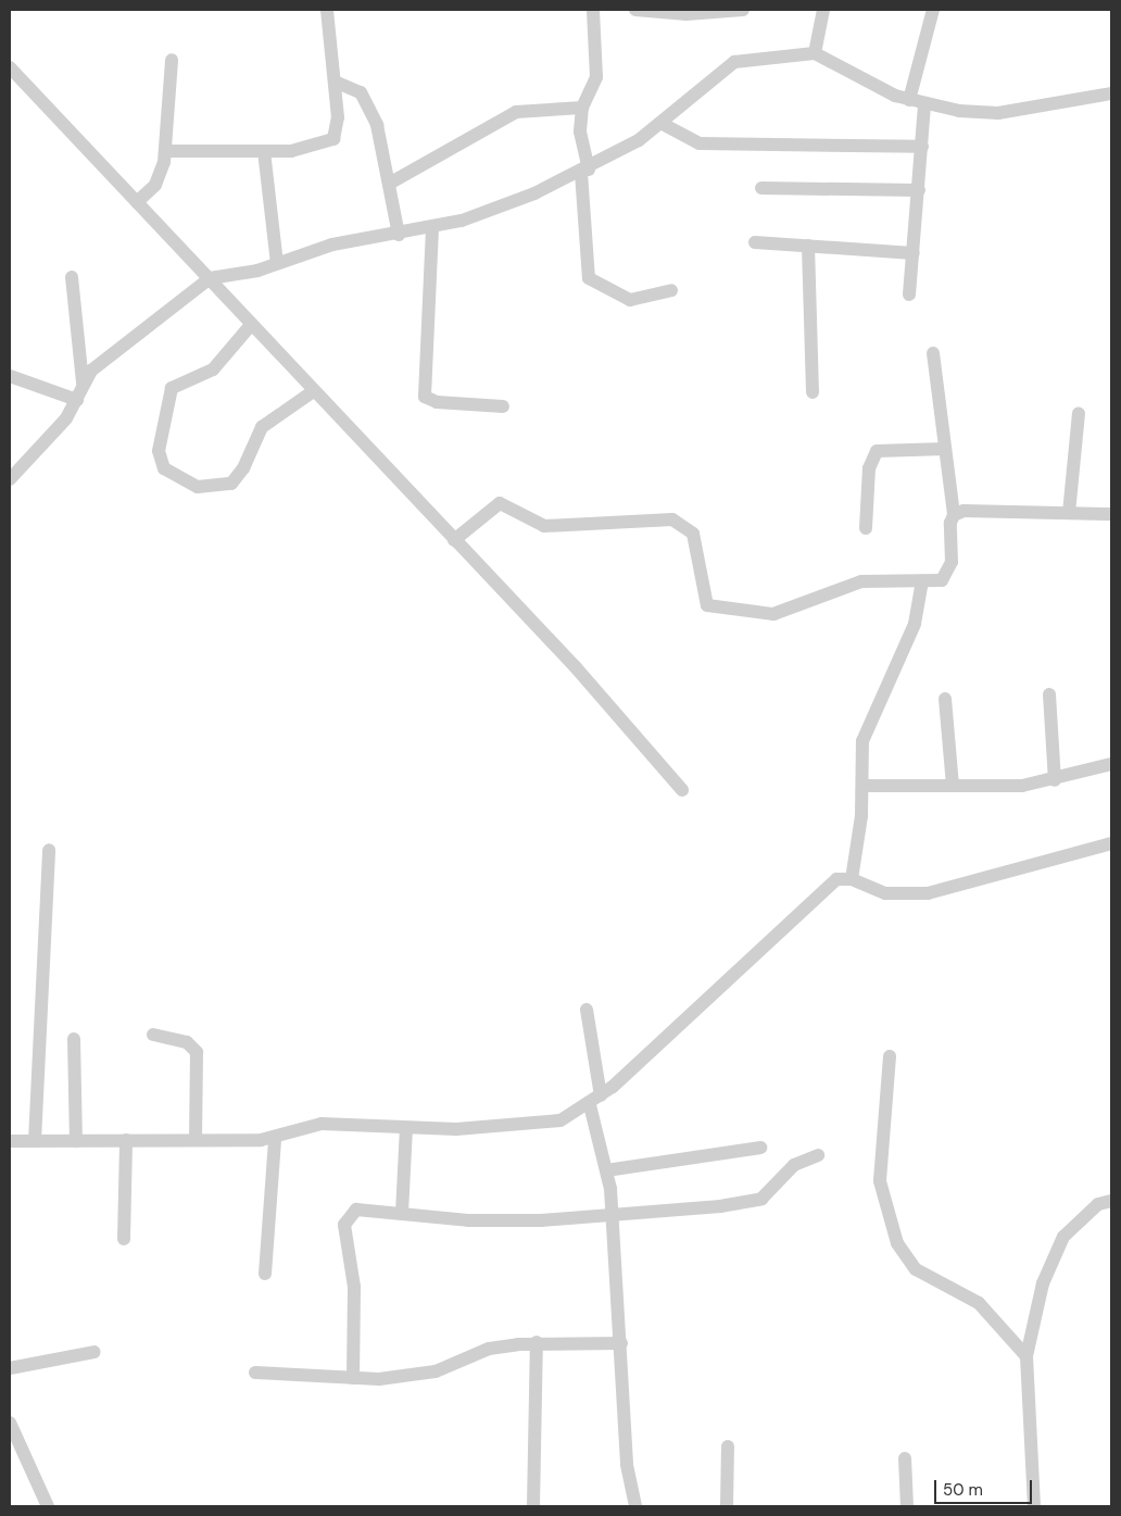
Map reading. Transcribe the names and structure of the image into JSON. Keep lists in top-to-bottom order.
{
  "scale_bar": "50 m"
}
